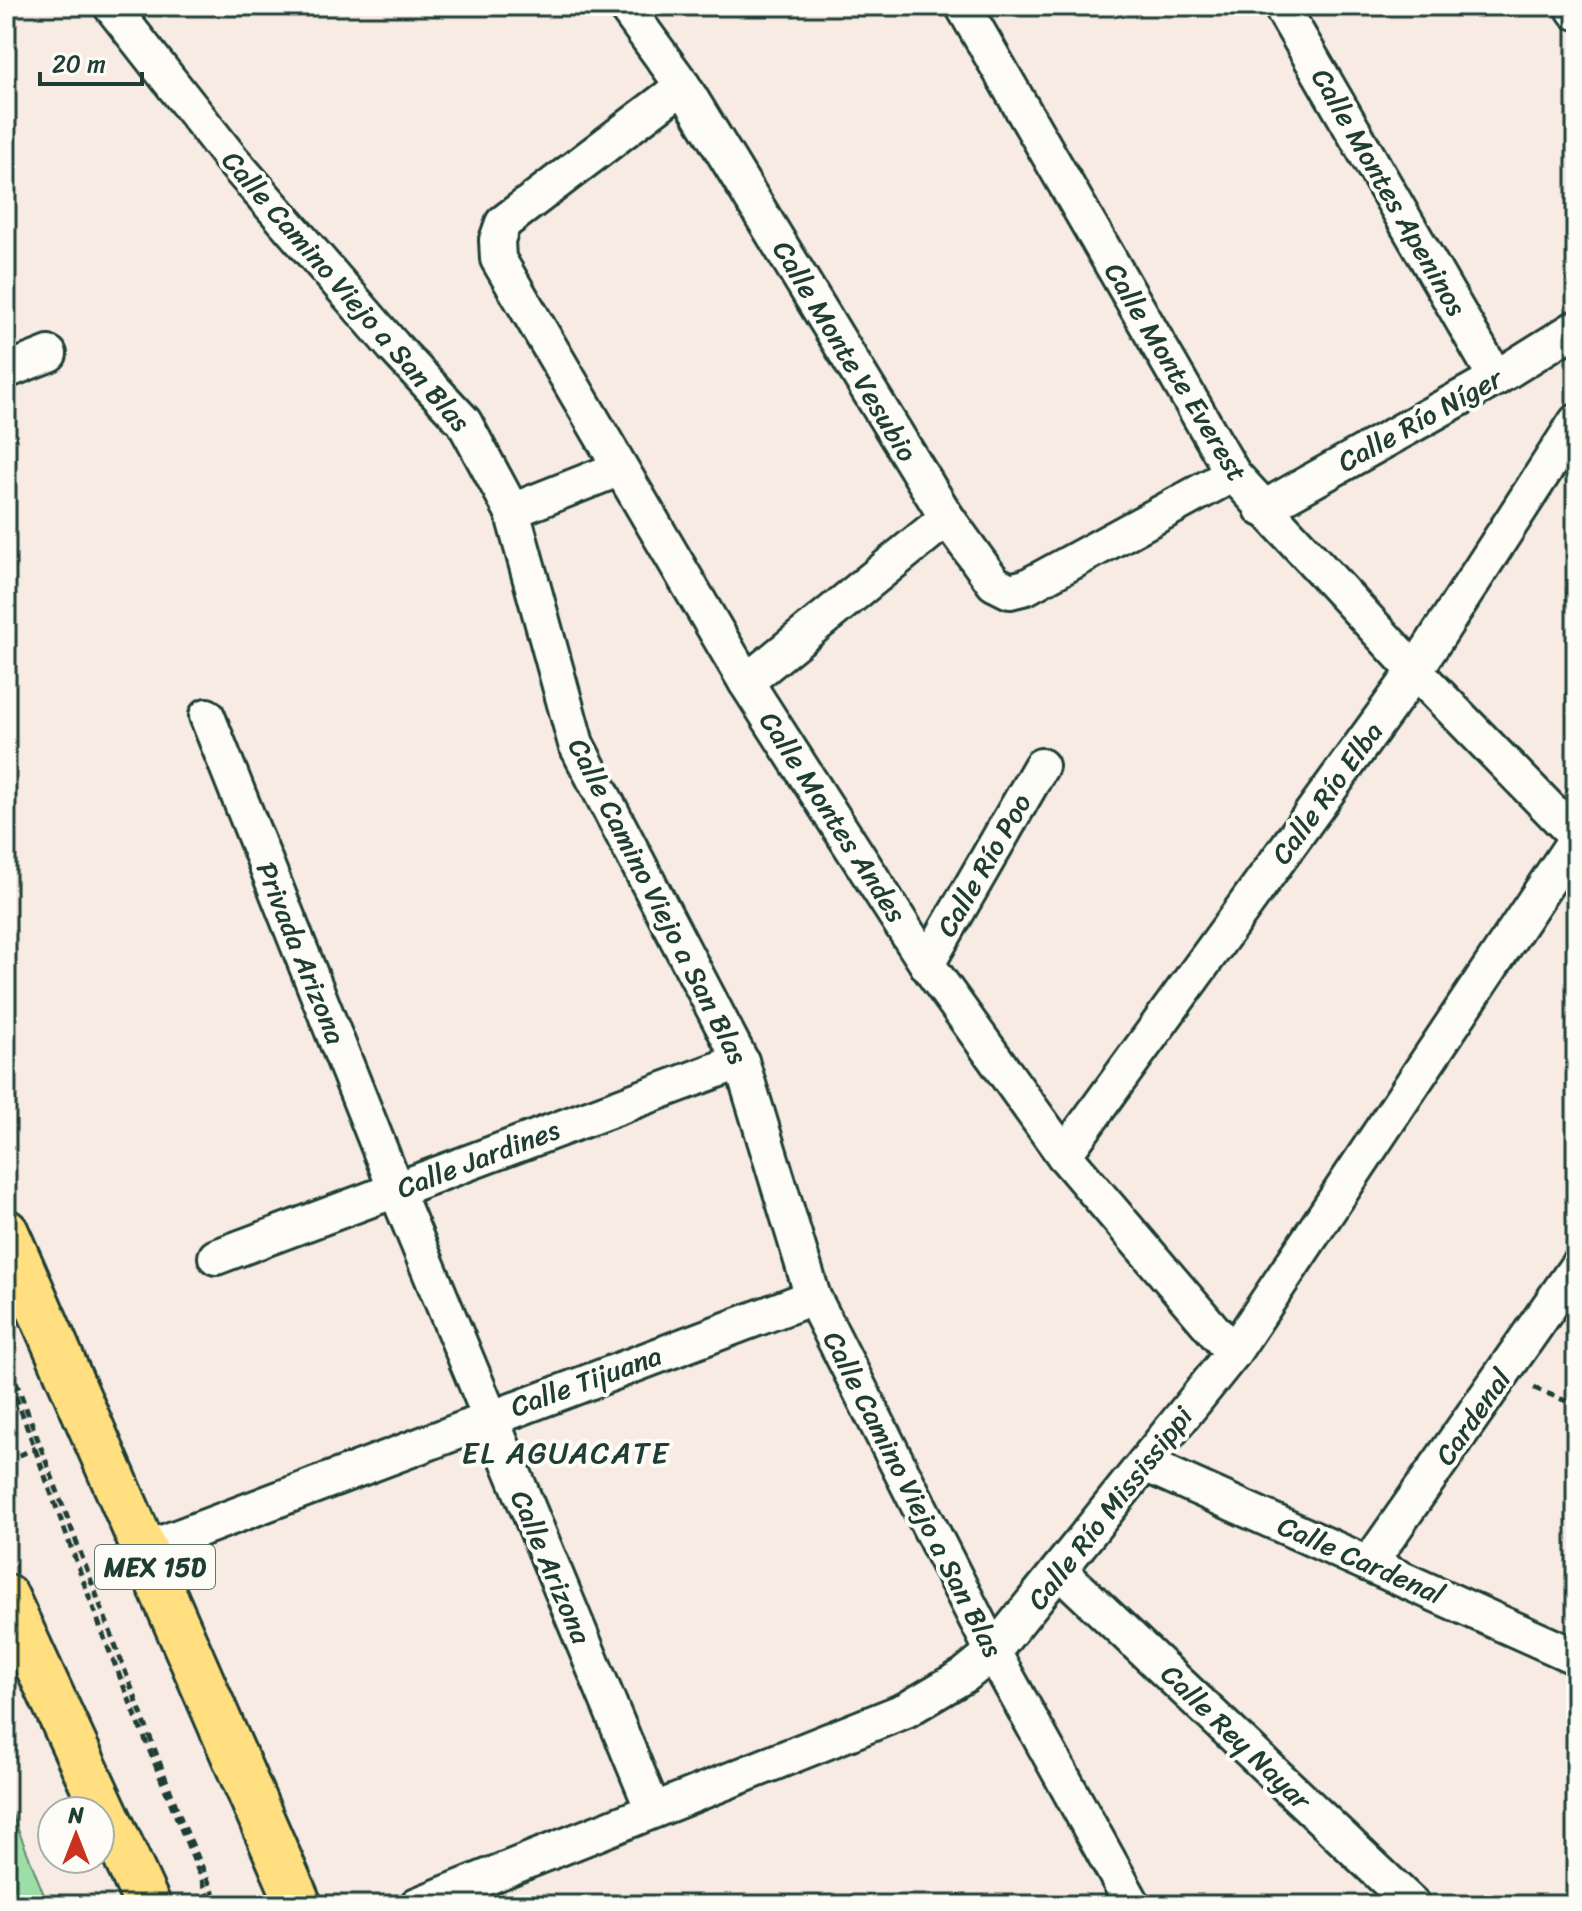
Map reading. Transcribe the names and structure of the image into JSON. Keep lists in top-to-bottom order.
{
  "streets": {
    "highway": ["MEX 15D"],
    "street": [
      "Calle Montes Apeninos",
      "Calle Camino Viejo a San Blas",
      "Calle Monte Vesubio",
      "Calle Monte Everest",
      "Calle Río Níger",
      "Calle Río Elba",
      "Calle Montes Andes",
      "Calle Río Poo",
      "Privada Arizona",
      "Calle Jardines",
      "Calle Tijuana",
      "Cardenal",
      "Calle Río Mississippi",
      "Calle Cardenal",
      "Calle Arizona",
      "Calle Rey Nayar"
    ]
  },
  "crossings": [
    ["Calle Montes Apeninos", "Calle Río Níger"],
    ["Calle Camino Viejo a San Blas", "Calle Jardines"],
    ["Calle Camino Viejo a San Blas", "Calle Tijuana"],
    ["Calle Camino Viejo a San Blas", "Calle Río Mississippi"],
    ["Calle Monte Vesubio", "Calle Monte Everest"],
    ["Calle Monte Vesubio", "Calle Montes Andes"],
    ["Calle Monte Everest", "Calle Río Níger"],
    ["Calle Monte Everest", "Calle Río Elba"],
    ["Calle Monte Everest", "Calle Río Mississippi"],
    ["Calle Río Elba", "Calle Montes Andes"],
    ["Calle Montes Andes", "Calle Río Poo"],
    ["Calle Montes Andes", "Calle Río Mississippi"],
    ["Privada Arizona", "Calle Jardines"],
    ["Privada Arizona", "Calle Arizona"],
    ["Calle Jardines", "Calle Arizona"],
    ["Calle Tijuana", "MEX 15D"],
    ["Calle Tijuana", "Calle Arizona"],
    ["Cardenal", "Calle Cardenal"],
    ["Calle Río Mississippi", "Calle Cardenal"],
    ["Calle Río Mississippi", "Calle Arizona"],
    ["Calle Río Mississippi", "Calle Rey Nayar"]
  ],
  "districts": ["EL AGUACATE"],
  "scale_bar": "20 m",
  "north": "top"
}
